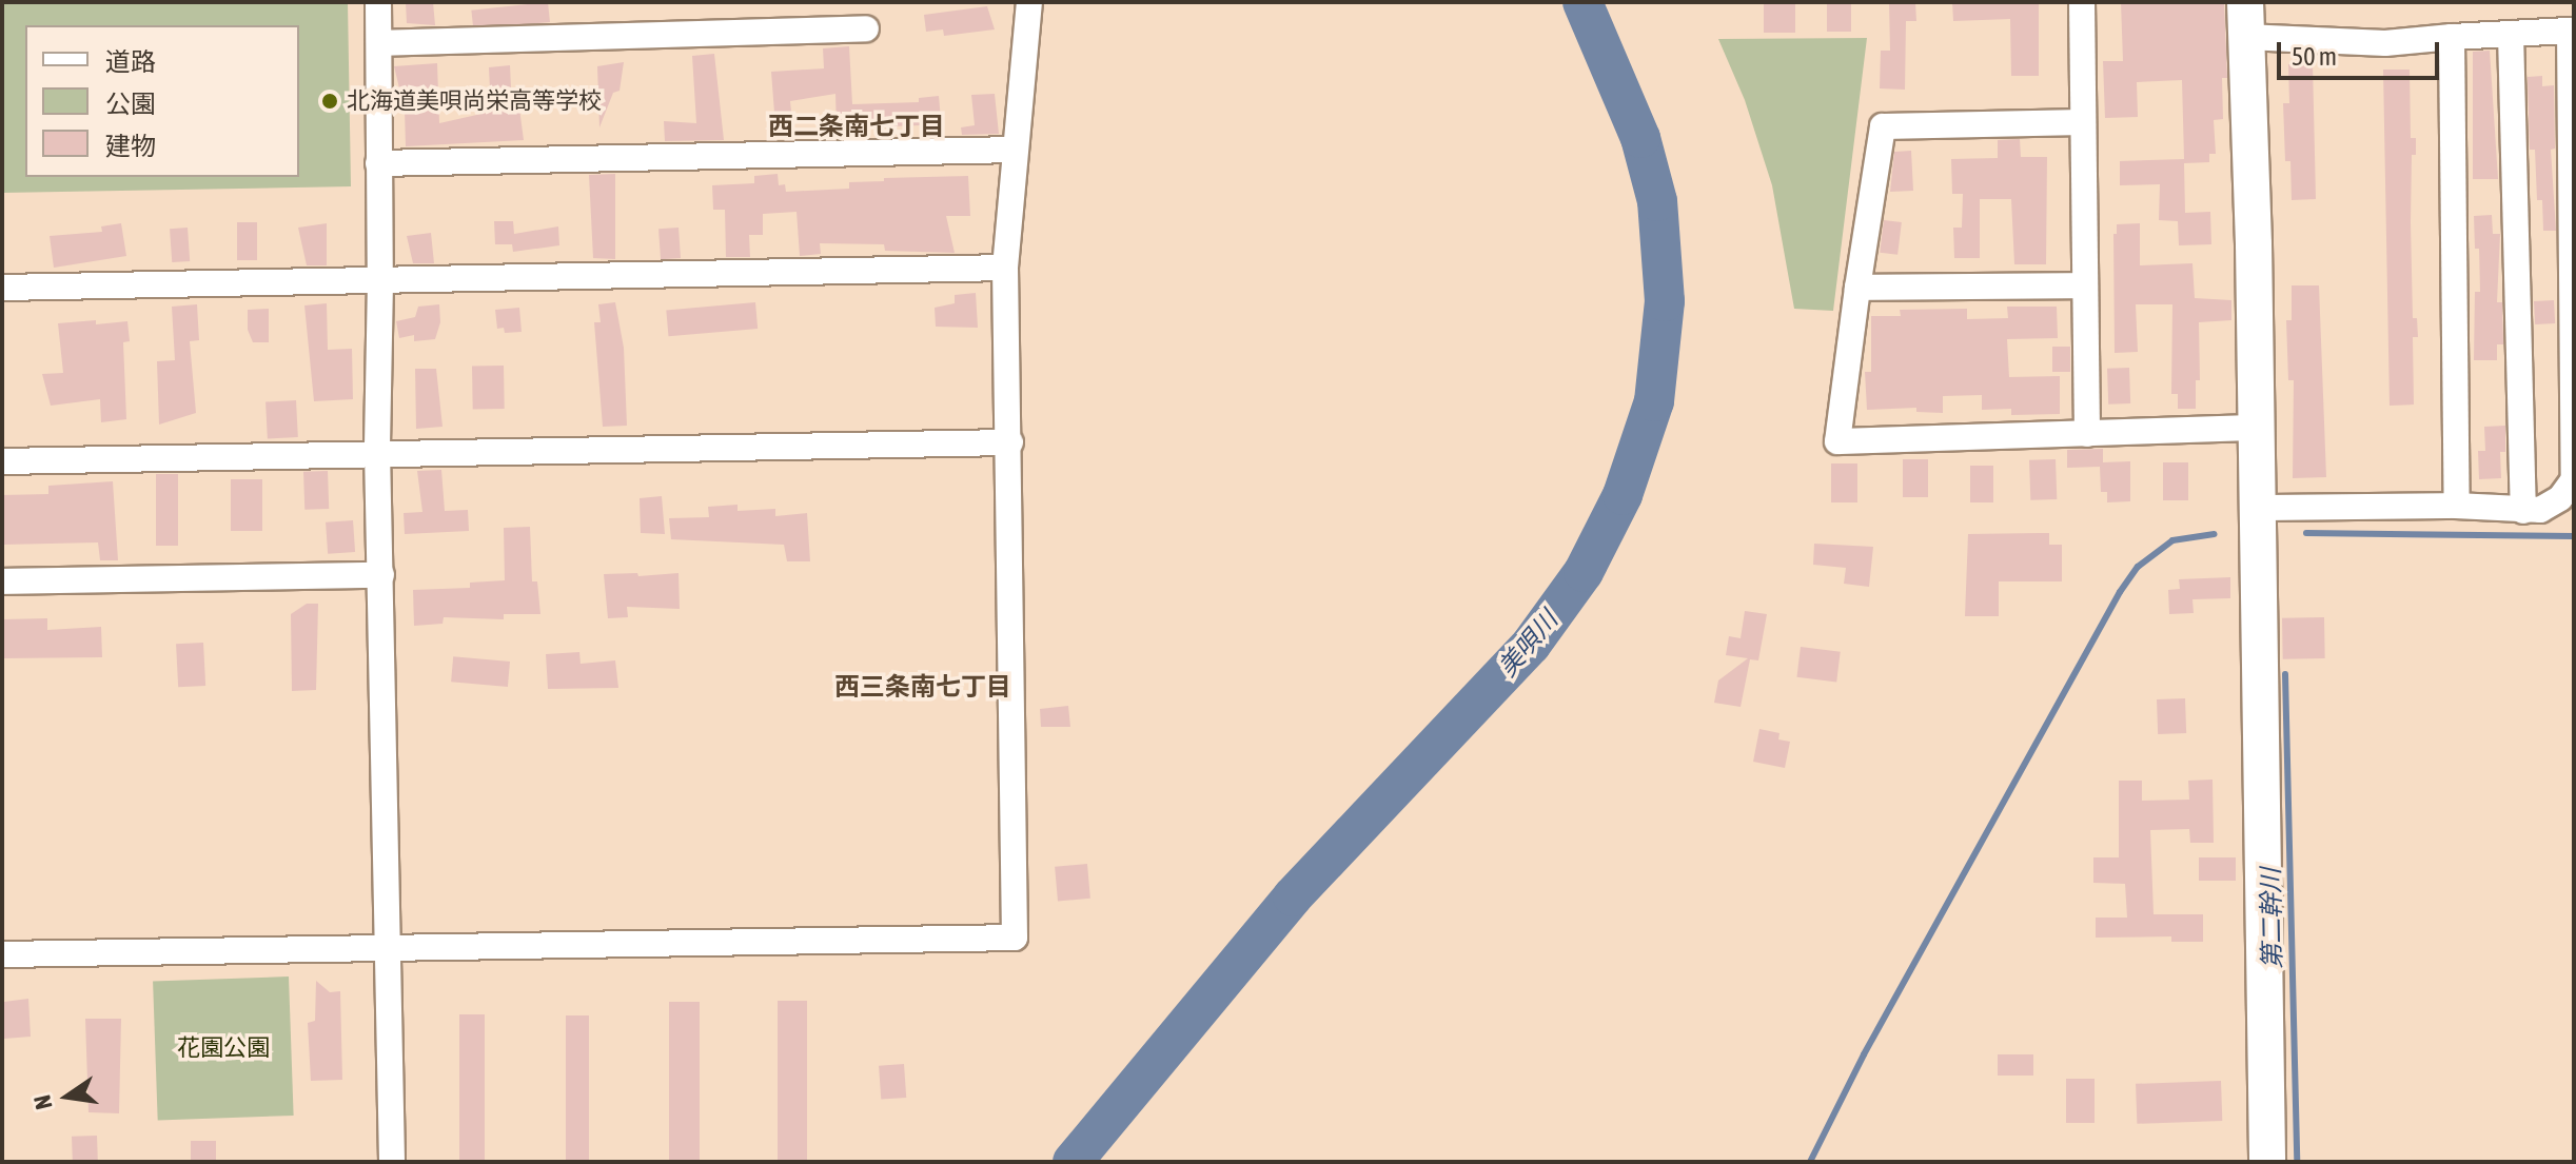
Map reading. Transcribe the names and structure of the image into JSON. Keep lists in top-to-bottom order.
{
  "districts": ["西二条南七丁目", "西三条南七丁目"],
  "water": ["美唄川", "第二幹川"],
  "parks": ["花園公園"],
  "places": ["北海道美唄尚栄高等学校"],
  "legend": ["道路", "公園", "建物"],
  "scale_bar": "50 m",
  "north": "left"
}
